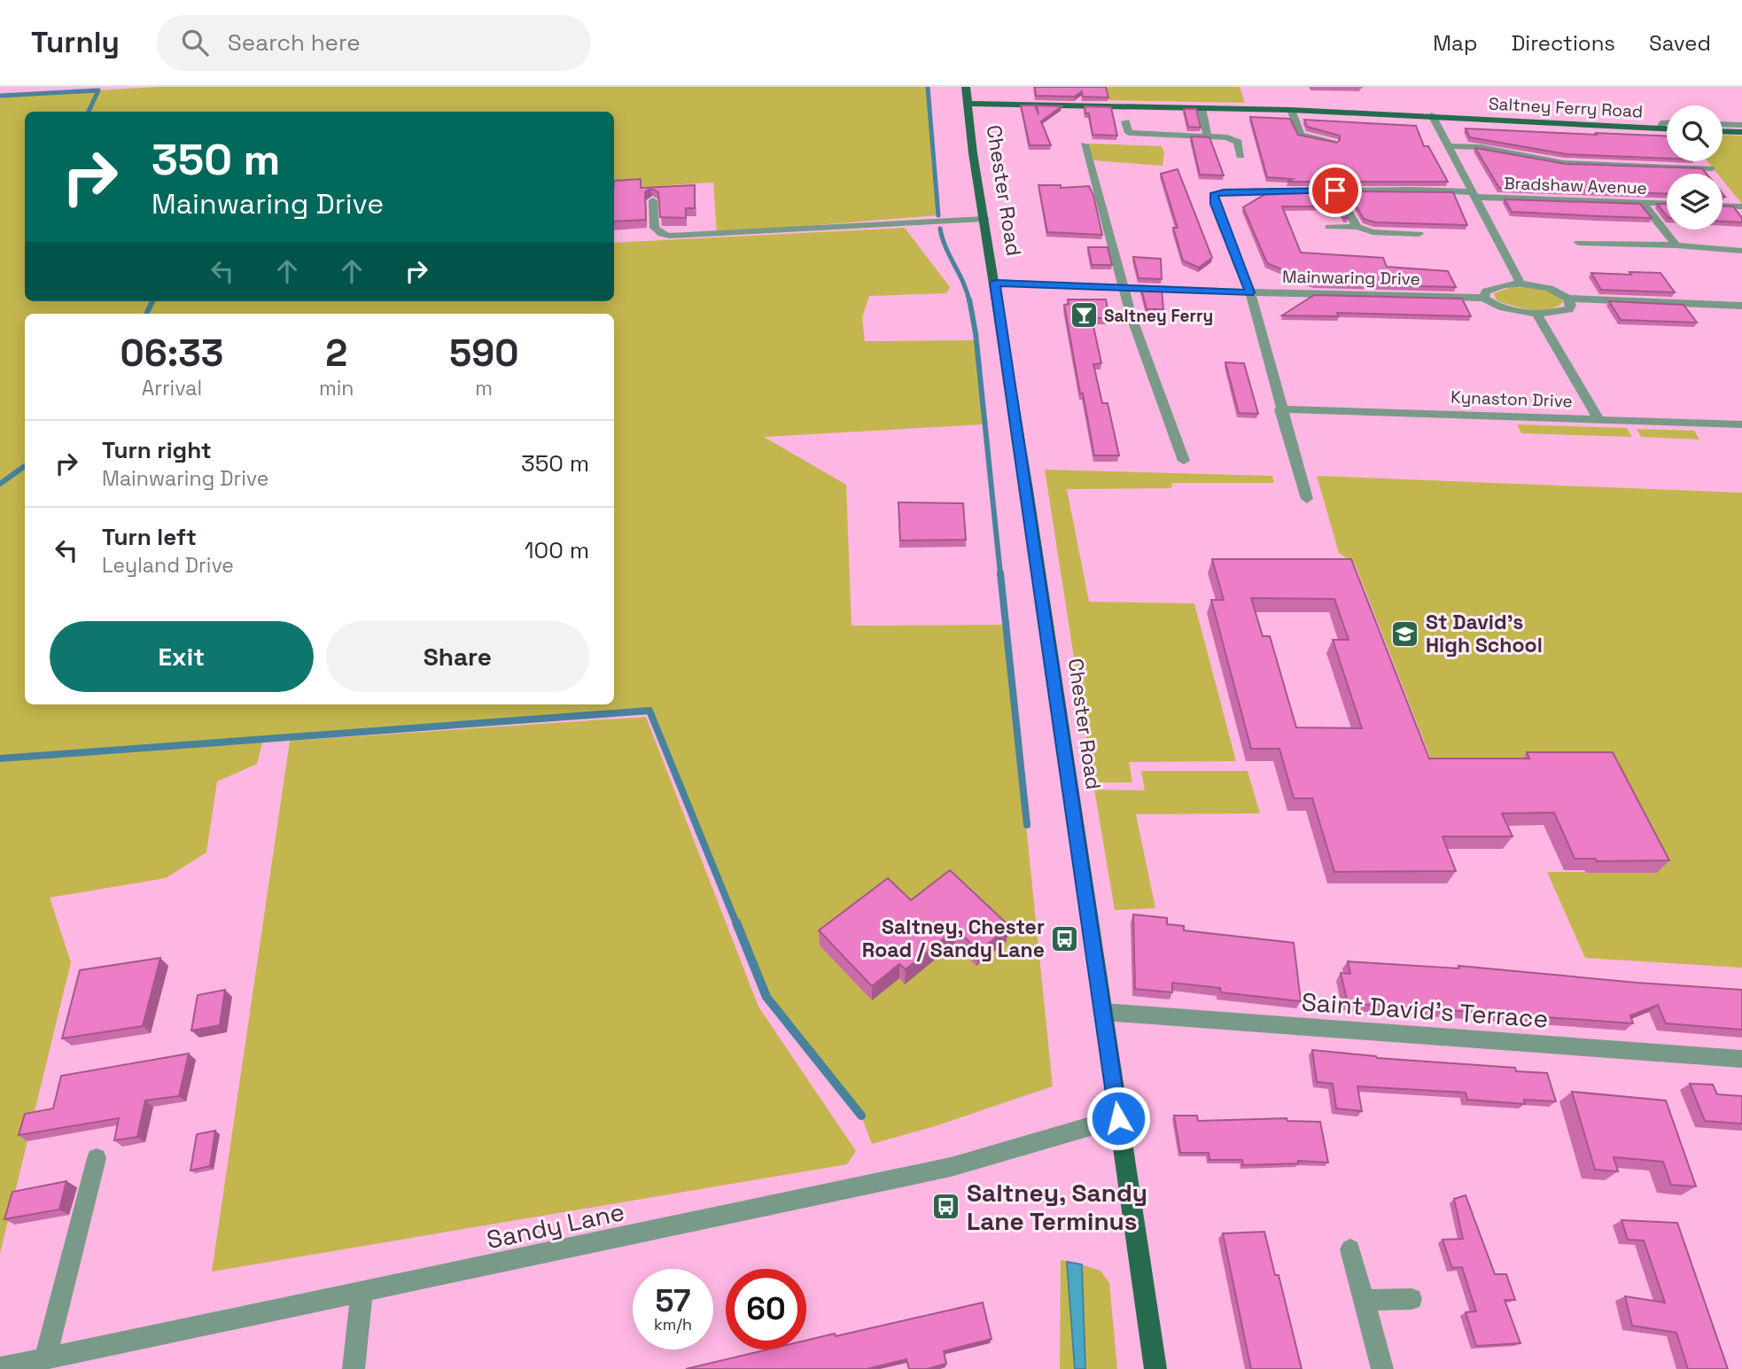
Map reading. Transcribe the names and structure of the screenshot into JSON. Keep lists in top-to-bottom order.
{
  "streets": {
    "main road": ["Saltney Ferry Road", "Chester Road"],
    "street": [
      "Bradshaw Avenue",
      "Mainwaring Drive",
      "Kynaston Drive",
      "Saint David's Terrace",
      "Sandy Lane"
    ]
  },
  "crossings": [
    ["Saltney Ferry Road", "Chester Road"],
    ["Bradshaw Avenue", "Mainwaring Drive"],
    ["Chester Road", "Mainwaring Drive"],
    ["Chester Road", "Saint David's Terrace"],
    ["Chester Road", "Sandy Lane"]
  ],
  "places": {
    "bar": ["Saltney Ferry"],
    "school or university": ["St David's High School"],
    "bus stop": ["Saltney, Chester Road / Sandy Lane", "Saltney, Sandy Lane Terminus"]
  },
  "page": {
    "header": "Turnly",
    "search": "Search here",
    "nav": ["Map", "Directions", "Saved"],
    "turn": ["350 m", "Mainwaring Drive"],
    "eta": [
      "06:33",
      "Arrival",
      "2",
      "min",
      "590",
      "m"
    ],
    "list": [
      {
        "name": "Turn right",
        "note": "Mainwaring Drive",
        "value": "350 m"
      },
      {
        "name": "Turn left",
        "note": "Leyland Drive",
        "value": "100 m"
      }
    ],
    "buttons": ["Exit", "Share"],
    "speed": "57 km/h",
    "limit": "60"
  }
}
